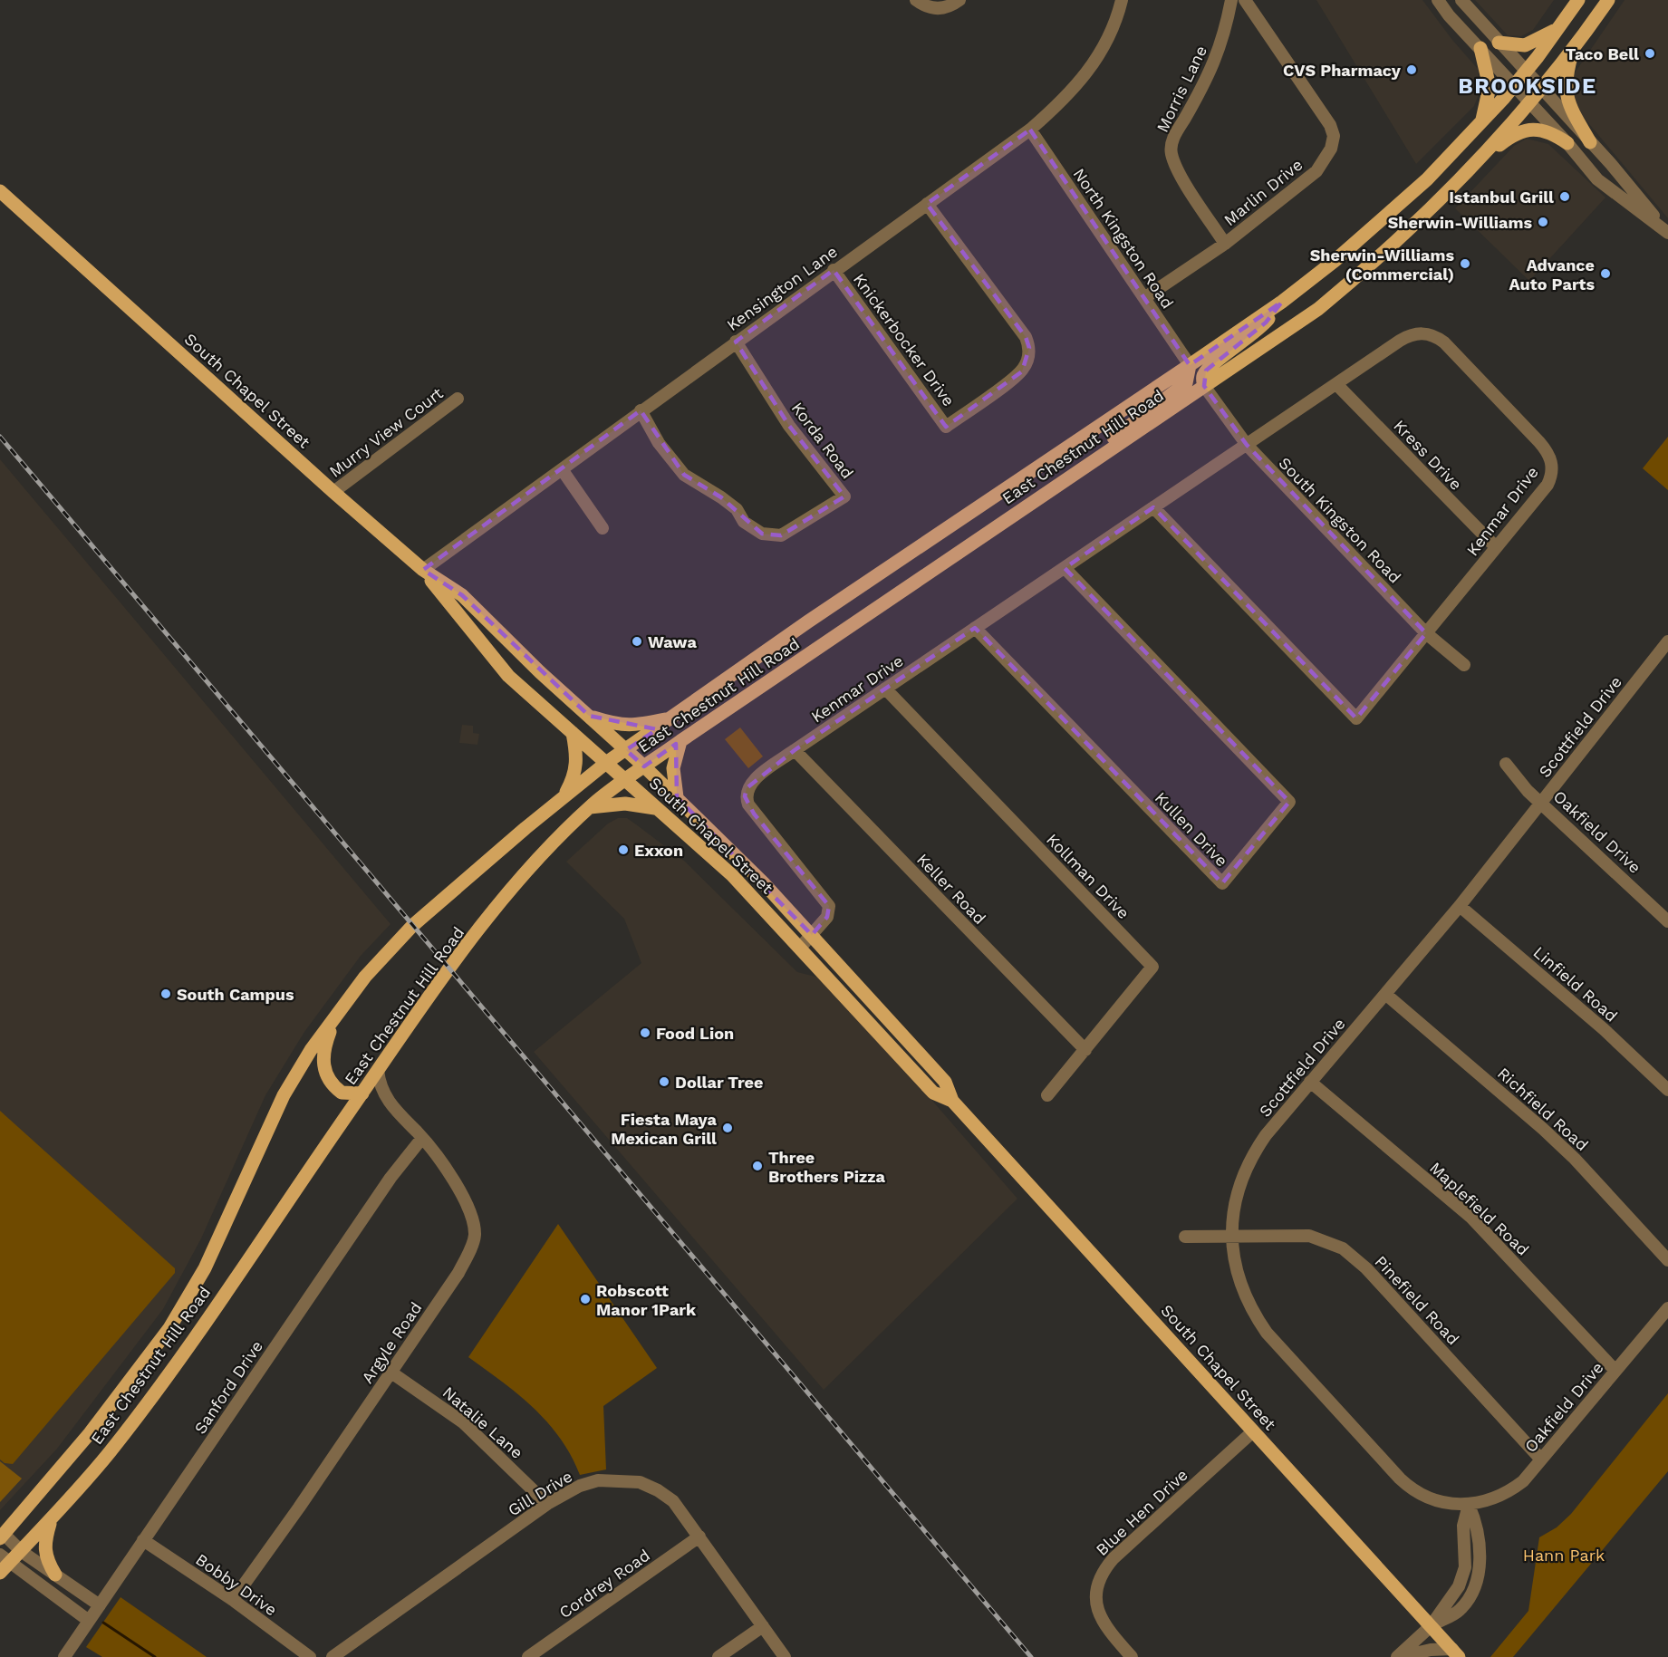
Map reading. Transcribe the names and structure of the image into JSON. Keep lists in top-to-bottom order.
{
  "streets": {
    "main road": ["South Chapel Street", "East Chestnut Hill Road"],
    "street": [
      "Morris Lane",
      "Marlin Drive",
      "North Kingston Road",
      "Kensington Lane",
      "Knickerbocker Drive",
      "Murry View Court",
      "Korda Road",
      "Kress Drive",
      "Kenmar Drive",
      "South Kingston Road",
      "Scottfield Drive",
      "Kullen Drive",
      "Oakfield Drive",
      "Kollman Drive",
      "Keller Road",
      "Linfield Road",
      "Richfield Road",
      "Maplefield Road",
      "Pinefield Road",
      "Argyle Road",
      "Sanford Drive",
      "Natalie Lane",
      "Gill Drive",
      "Blue Hen Drive",
      "Cordrey Road",
      "Bobby Drive"
    ]
  },
  "crossings": [
    ["Morris Lane", "Marlin Drive"],
    ["Marlin Drive", "North Kingston Road"],
    ["North Kingston Road", "Kensington Lane"],
    ["North Kingston Road", "East Chestnut Hill Road"],
    ["Kensington Lane", "Knickerbocker Drive"],
    ["Kensington Lane", "South Chapel Street"],
    ["Kensington Lane", "Korda Road"],
    ["South Chapel Street", "Murry View Court"],
    ["South Chapel Street", "East Chestnut Hill Road"],
    ["South Chapel Street", "Kenmar Drive"],
    ["South Chapel Street", "Blue Hen Drive"],
    ["East Chestnut Hill Road", "South Kingston Road"],
    ["East Chestnut Hill Road", "Argyle Road"],
    ["Kress Drive", "Kenmar Drive"],
    ["Kenmar Drive", "South Kingston Road"],
    ["Kenmar Drive", "Kullen Drive"],
    ["Kenmar Drive", "Kollman Drive"],
    ["Kenmar Drive", "Keller Road"],
    ["Scottfield Drive", "Oakfield Drive"],
    ["Scottfield Drive", "Linfield Road"],
    ["Scottfield Drive", "Richfield Road"],
    ["Scottfield Drive", "Maplefield Road"],
    ["Scottfield Drive", "Pinefield Road"],
    ["Oakfield Drive", "Maplefield Road"],
    ["Oakfield Drive", "Pinefield Road"],
    ["Kollman Drive", "Keller Road"],
    ["Argyle Road", "Sanford Drive"],
    ["Argyle Road", "Natalie Lane"],
    ["Argyle Road", "Bobby Drive"],
    ["Sanford Drive", "Bobby Drive"],
    ["Natalie Lane", "Gill Drive"],
    ["Gill Drive", "Cordrey Road"]
  ],
  "districts": ["BROOKSIDE"],
  "parks": ["Hann Park"],
  "places": [
    "Taco Bell",
    "CVS Pharmacy",
    "Istanbul Grill",
    "Sherwin-Williams",
    "Sherwin-Williams (Commercial)",
    "Advance Auto Parts",
    "Wawa",
    "Exxon",
    "South Campus",
    "Food Lion",
    "Dollar Tree",
    "Fiesta Maya Mexican Grill",
    "Three Brothers Pizza",
    "Robscott Manor 1Park"
  ]
}
